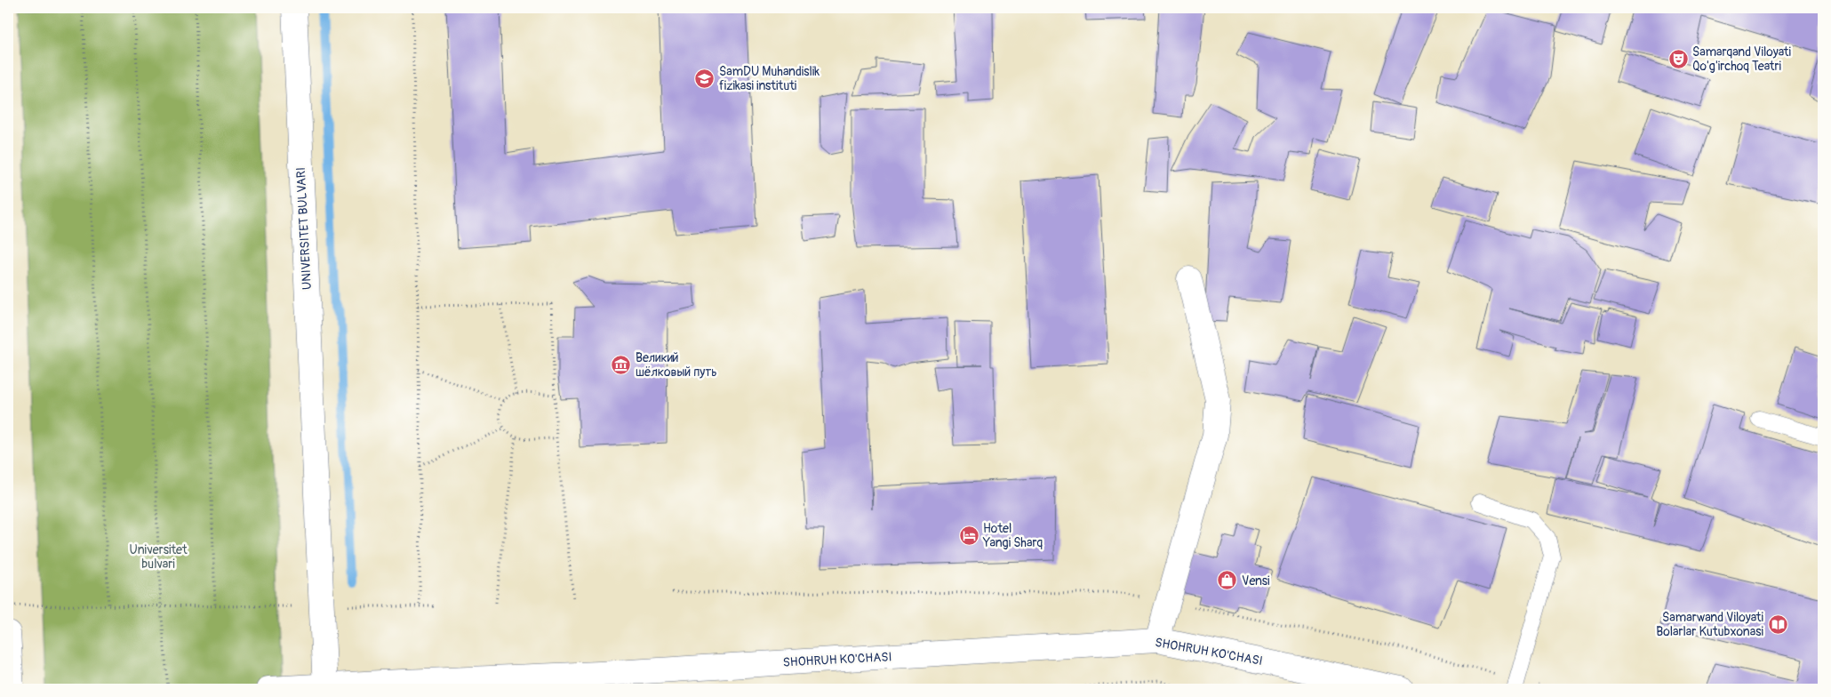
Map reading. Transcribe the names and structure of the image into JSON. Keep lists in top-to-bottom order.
{
  "streets": {
    "main road": ["UNIVERSITET BULVARI", "SHOHRUH KO'CHASI"]
  },
  "crossings": [
    ["UNIVERSITET BULVARI", "SHOHRUH KO'CHASI"]
  ],
  "parks": ["Universitet bulvari"],
  "places": {
    "theatre": ["Samarqand Viloyati Qo'g'irchoq Teatri"],
    "school or university": ["SamDU Muhandislik fizikasi instituti"],
    "museum": ["Великий шёлковый путь"],
    "hotel": ["Hotel Yangi Sharq"],
    "shop": ["Vensi"],
    "library": ["Samarwand Viloyati Bolarlar Kutubxonasi"]
  }
}
